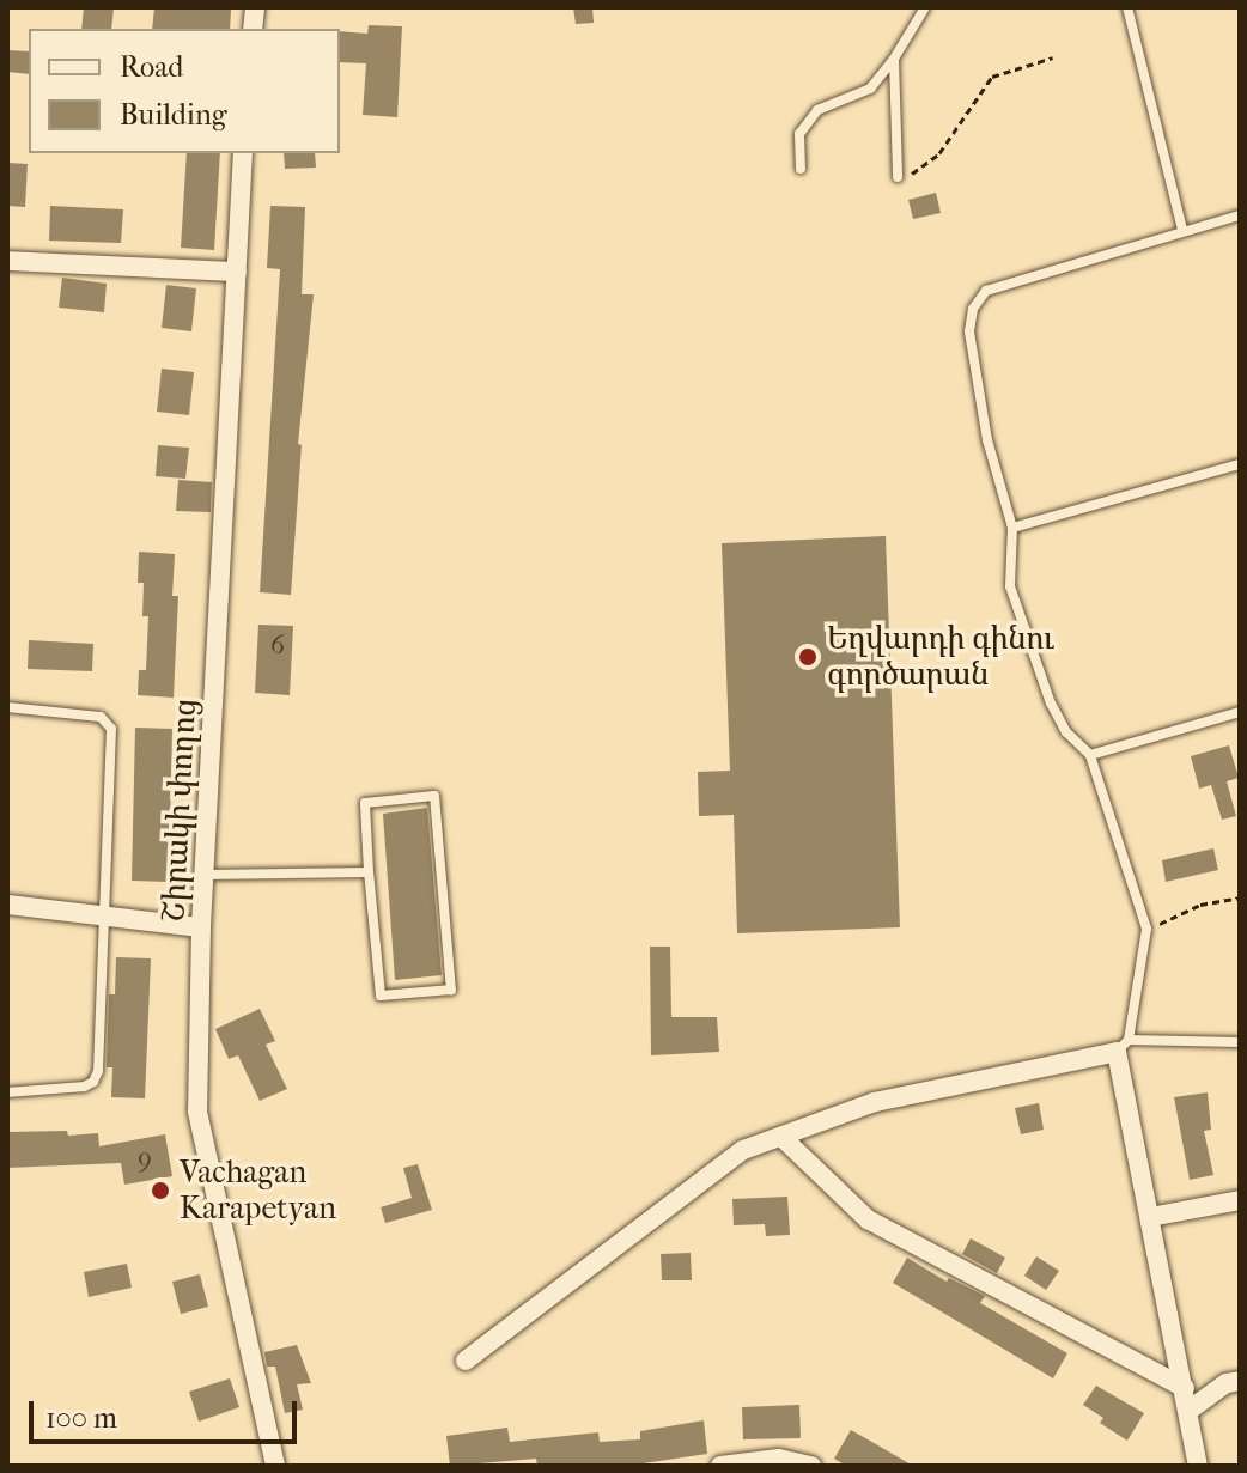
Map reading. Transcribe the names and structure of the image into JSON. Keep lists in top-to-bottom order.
{
  "streets": {
    "street": ["Շիրակի փողոց"]
  },
  "places": ["Եղվարդի գինու գործարան", "Vachagan Karapetyan"],
  "house_numbers": ["6", "9"],
  "legend": ["Road", "Building"],
  "scale_bar": "100 m"
}
